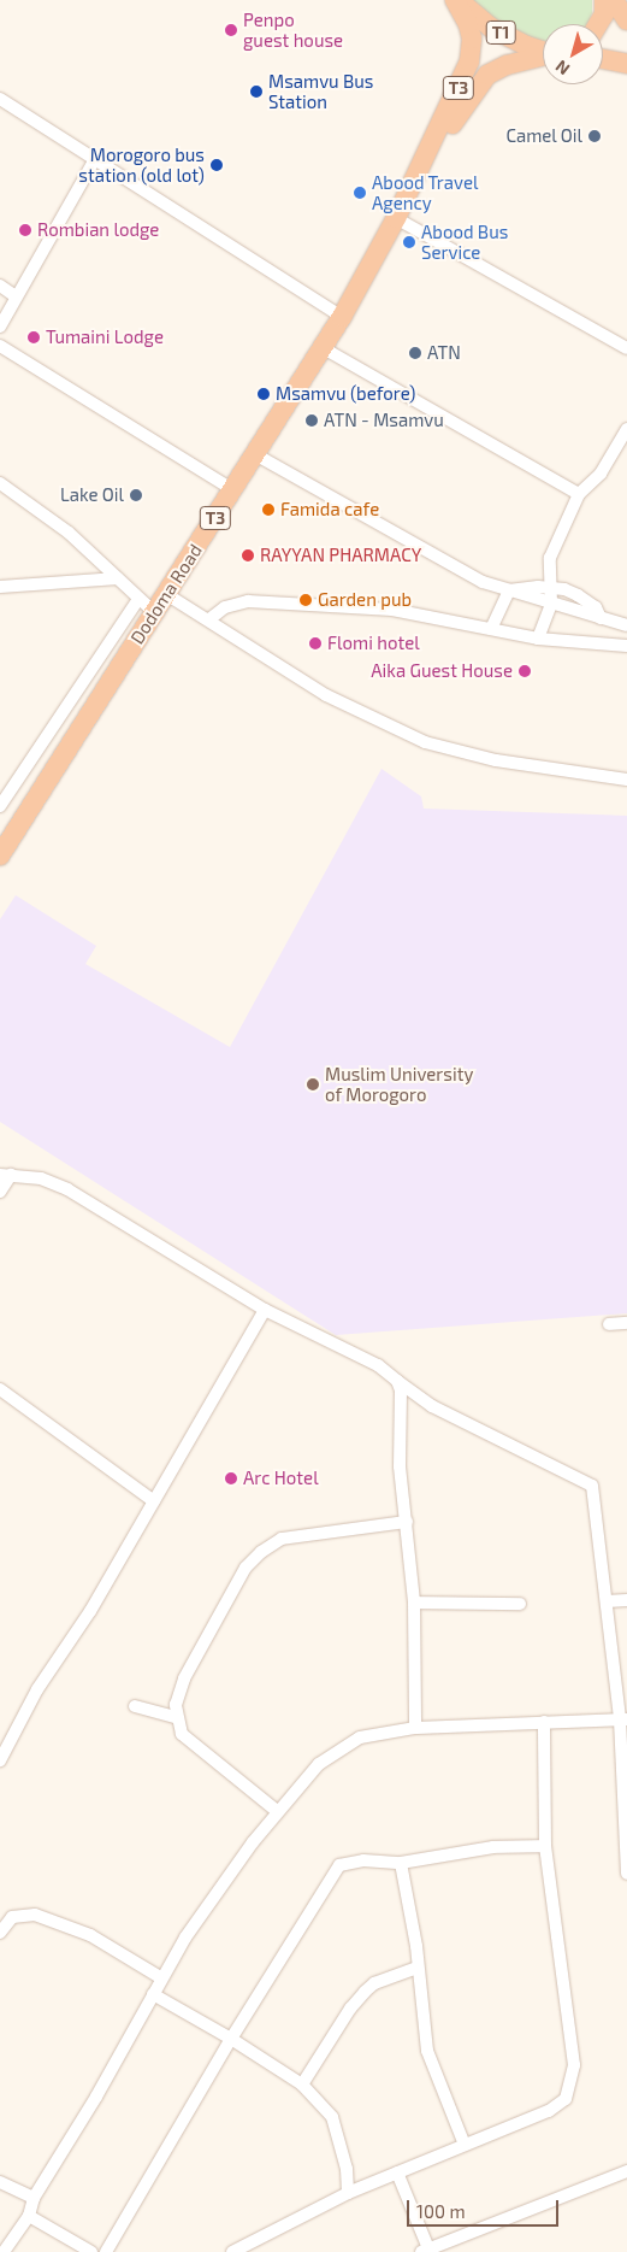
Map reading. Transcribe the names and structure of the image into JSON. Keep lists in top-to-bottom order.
{
  "streets": {
    "highway": ["T1", "T3", "Dodoma Road"]
  },
  "crossings": [
    ["T1", "Dodoma Road"]
  ],
  "places": [
    "Penpo guest house",
    "Msamvu Bus Station",
    "Camel Oil",
    "Morogoro bus station (old lot)",
    "Abood Travel Agency",
    "Rombian lodge",
    "Abood Bus Service",
    "Tumaini Lodge",
    "ATN",
    "Msamvu (before)",
    "ATN - Msamvu",
    "Lake Oil",
    "Famida cafe",
    "RAYYAN PHARMACY",
    "Garden pub",
    "Flomi hotel",
    "Aika Guest House",
    "Muslim University of Morogoro",
    "Arc Hotel"
  ],
  "scale_bar": "100 m",
  "north": "bottom left"
}
